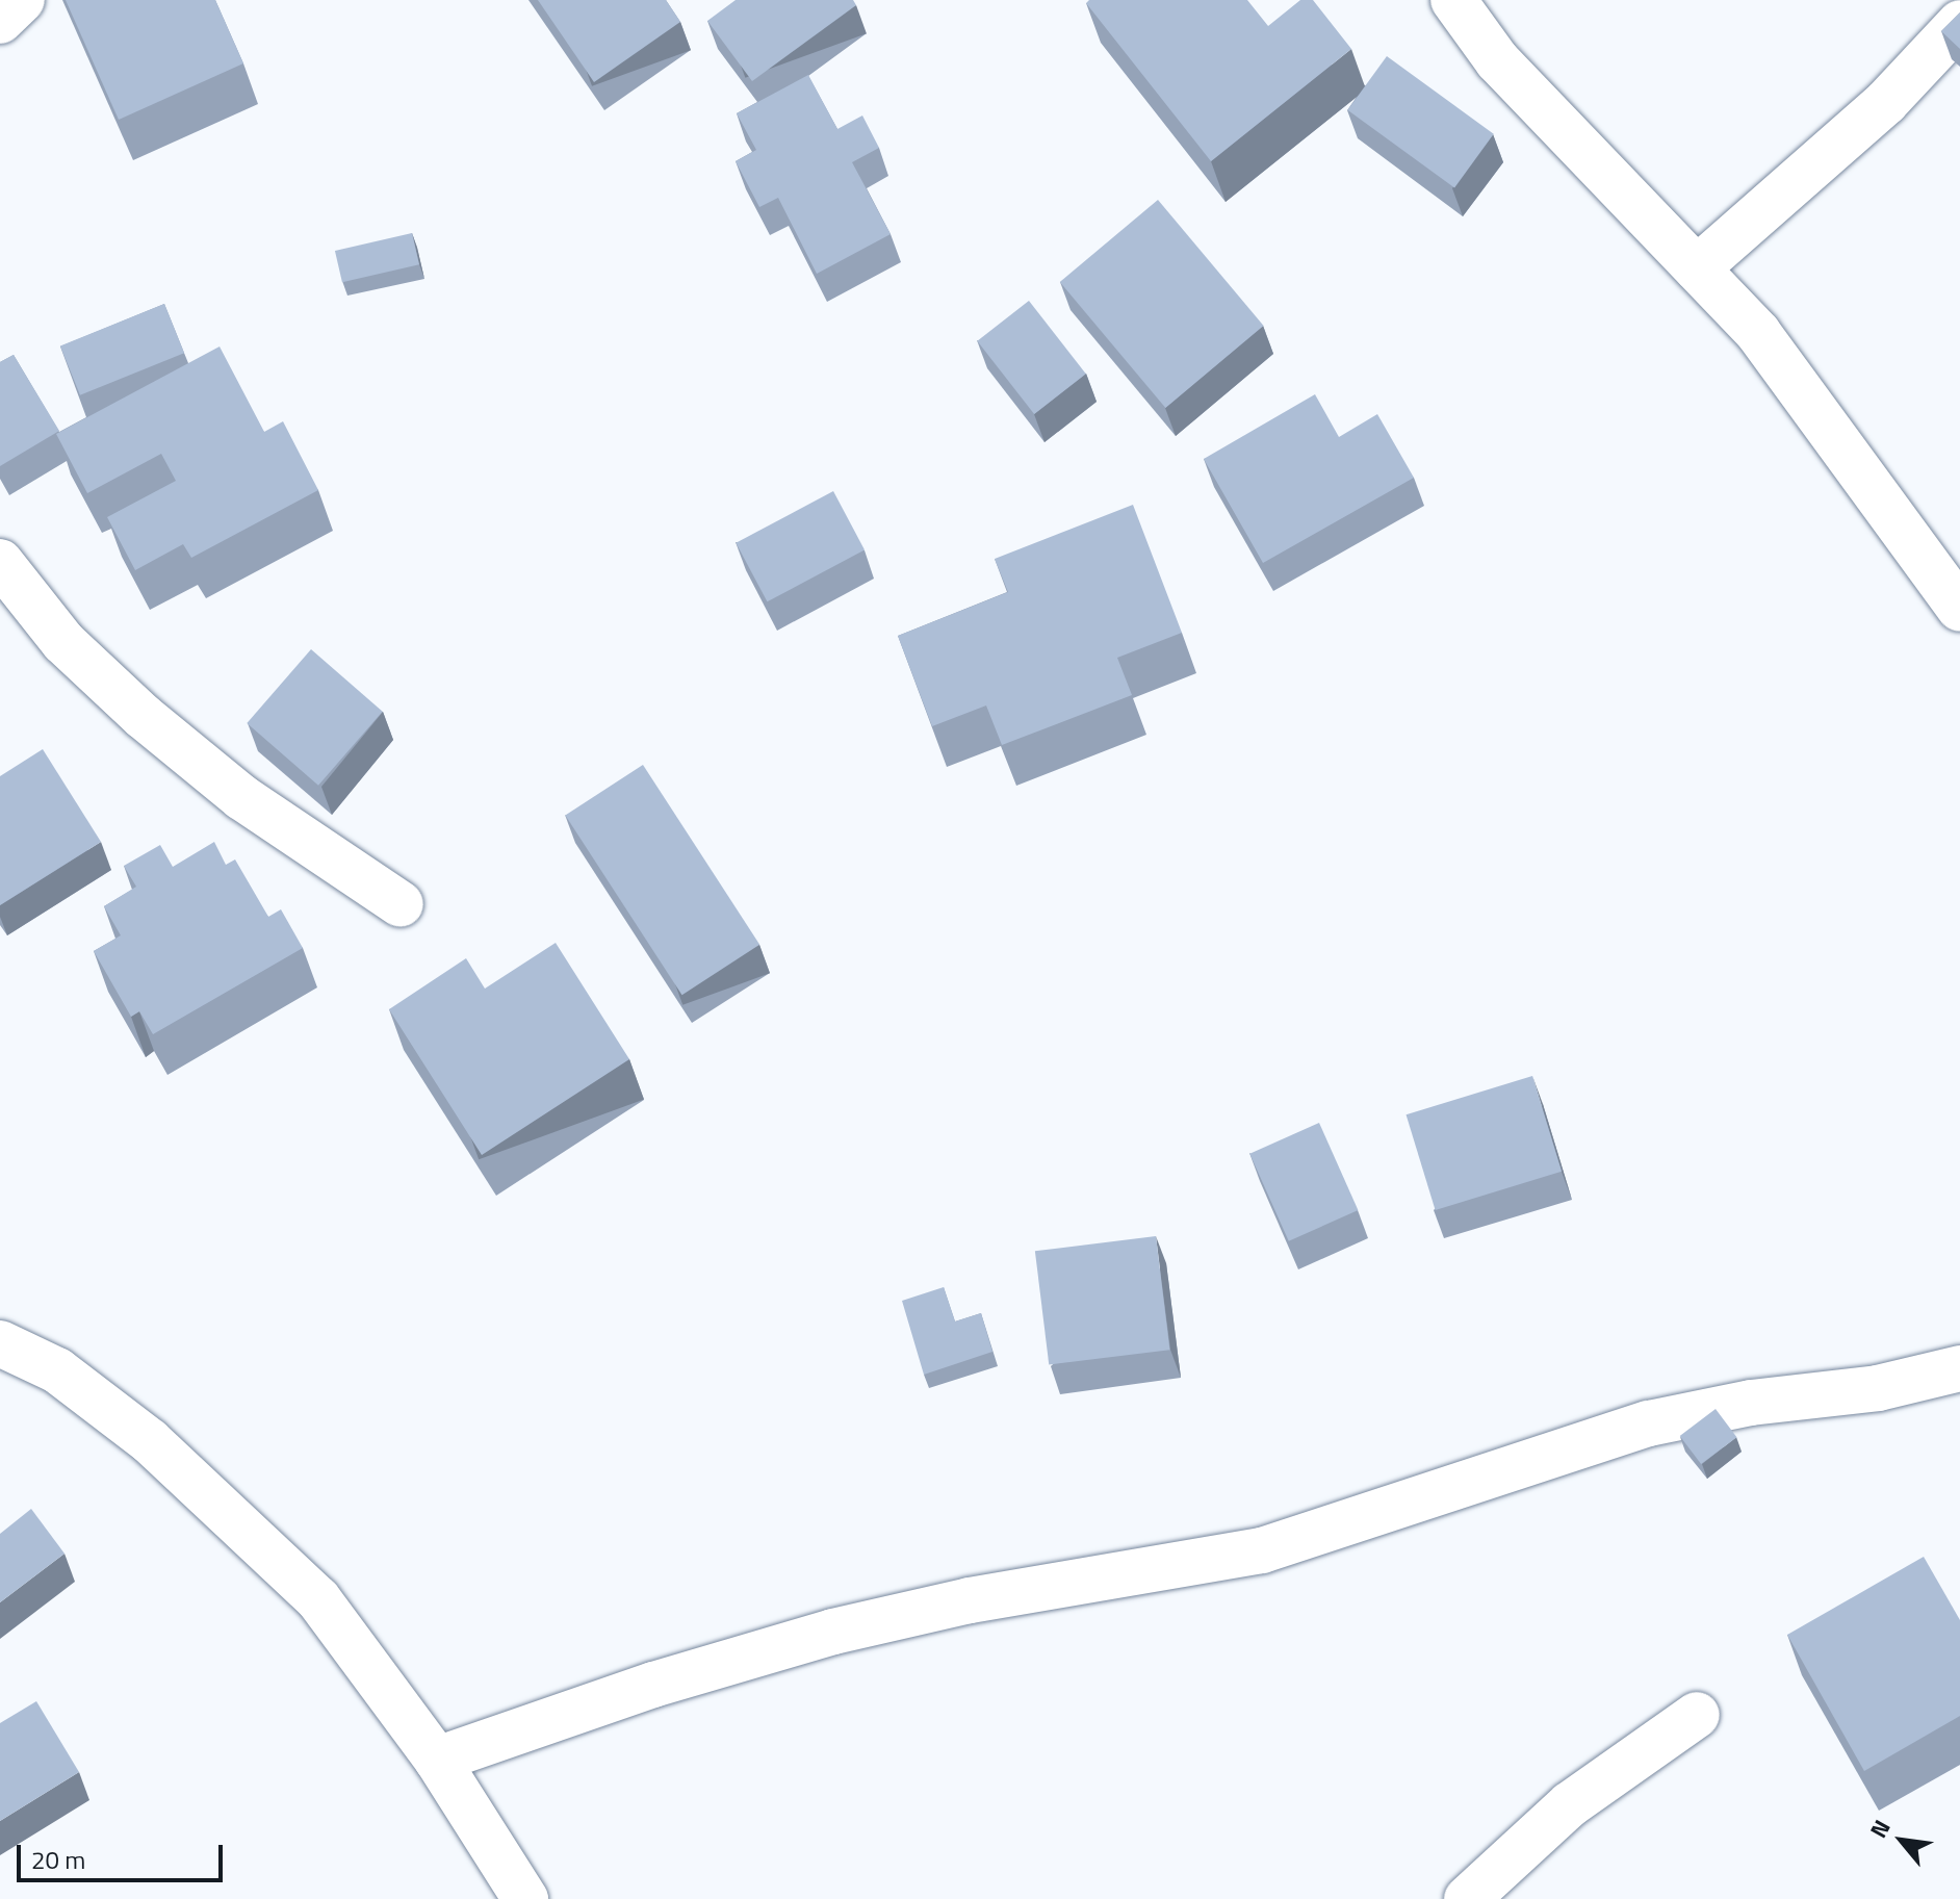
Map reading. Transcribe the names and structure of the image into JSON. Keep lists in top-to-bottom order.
{
  "scale_bar": "20 m",
  "north": "top left"
}
